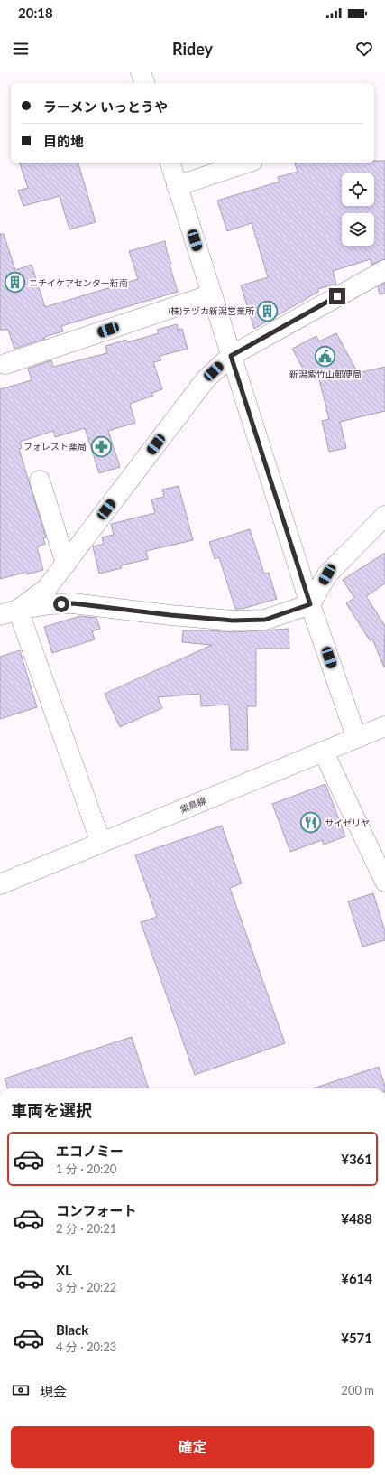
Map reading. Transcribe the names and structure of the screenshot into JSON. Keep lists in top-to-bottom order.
{
  "streets": {
    "main road": ["紫鳥線"]
  },
  "places": {
    "building": ["ニチイケアセンター新南", "(株)テヅカ新潟営業所"],
    "public building": ["新潟紫竹山郵便局"],
    "pharmacy": ["フォレスト薬局"],
    "restaurant": ["サイゼリヤ"]
  },
  "page": {
    "status": "20:18",
    "header": "Ridey",
    "banner": ["ラーメン いっとうや", "目的地"],
    "heading": "車両を選択",
    "list": [
      {
        "name": "エコノミー",
        "note": "1 分 · 20:20",
        "value": "¥361"
      },
      {
        "name": "コンフォート",
        "note": "2 分 · 20:21",
        "value": "¥488"
      },
      {
        "name": "XL",
        "note": "3 分 · 20:22",
        "value": "¥614"
      },
      {
        "name": "Black",
        "note": "4 分 · 20:23",
        "value": "¥571"
      }
    ],
    "pay": ["現金", "200 m"],
    "buttons": "確定"
  }
}
